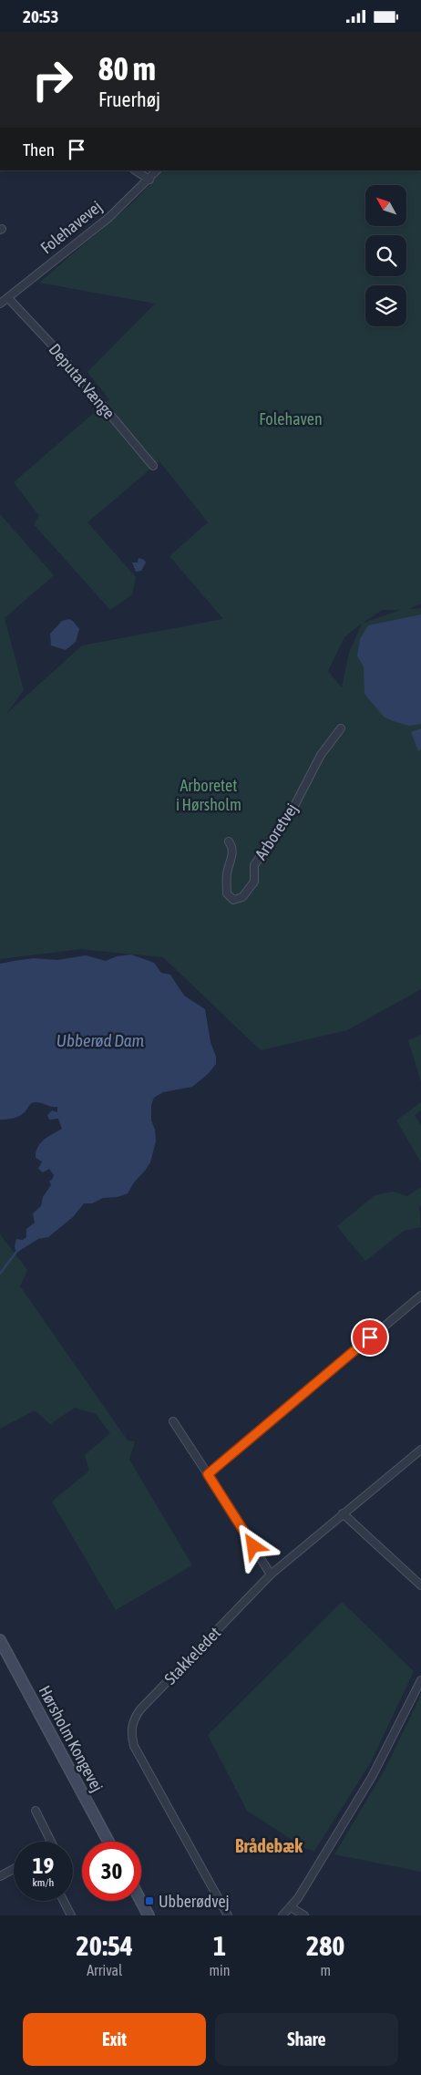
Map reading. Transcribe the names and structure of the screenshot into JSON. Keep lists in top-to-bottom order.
{
  "streets": {
    "main road": ["Hørsholm Kongevej"],
    "street": [
      "Folehavevej",
      "Deputat Vænge",
      "Arboretvej",
      "Stakkeledet"
    ]
  },
  "crossings": [
    ["Folehavevej", "Deputat Vænge"]
  ],
  "districts": ["Brådebæk"],
  "water": ["Ubberød Dam"],
  "parks": ["Folehaven", "Arboretet i Hørsholm"],
  "places": {
    "transit": ["Ubberødvej"]
  },
  "north": "top left",
  "page": {
    "status": "20:53",
    "turn": ["80 m", "Fruerhøj"],
    "then": "Then",
    "speed": "19 km/h",
    "limit": "30",
    "eta": [
      "20:54",
      "Arrival",
      "1",
      "min",
      "280",
      "m"
    ],
    "buttons": ["Exit", "Share"]
  }
}
